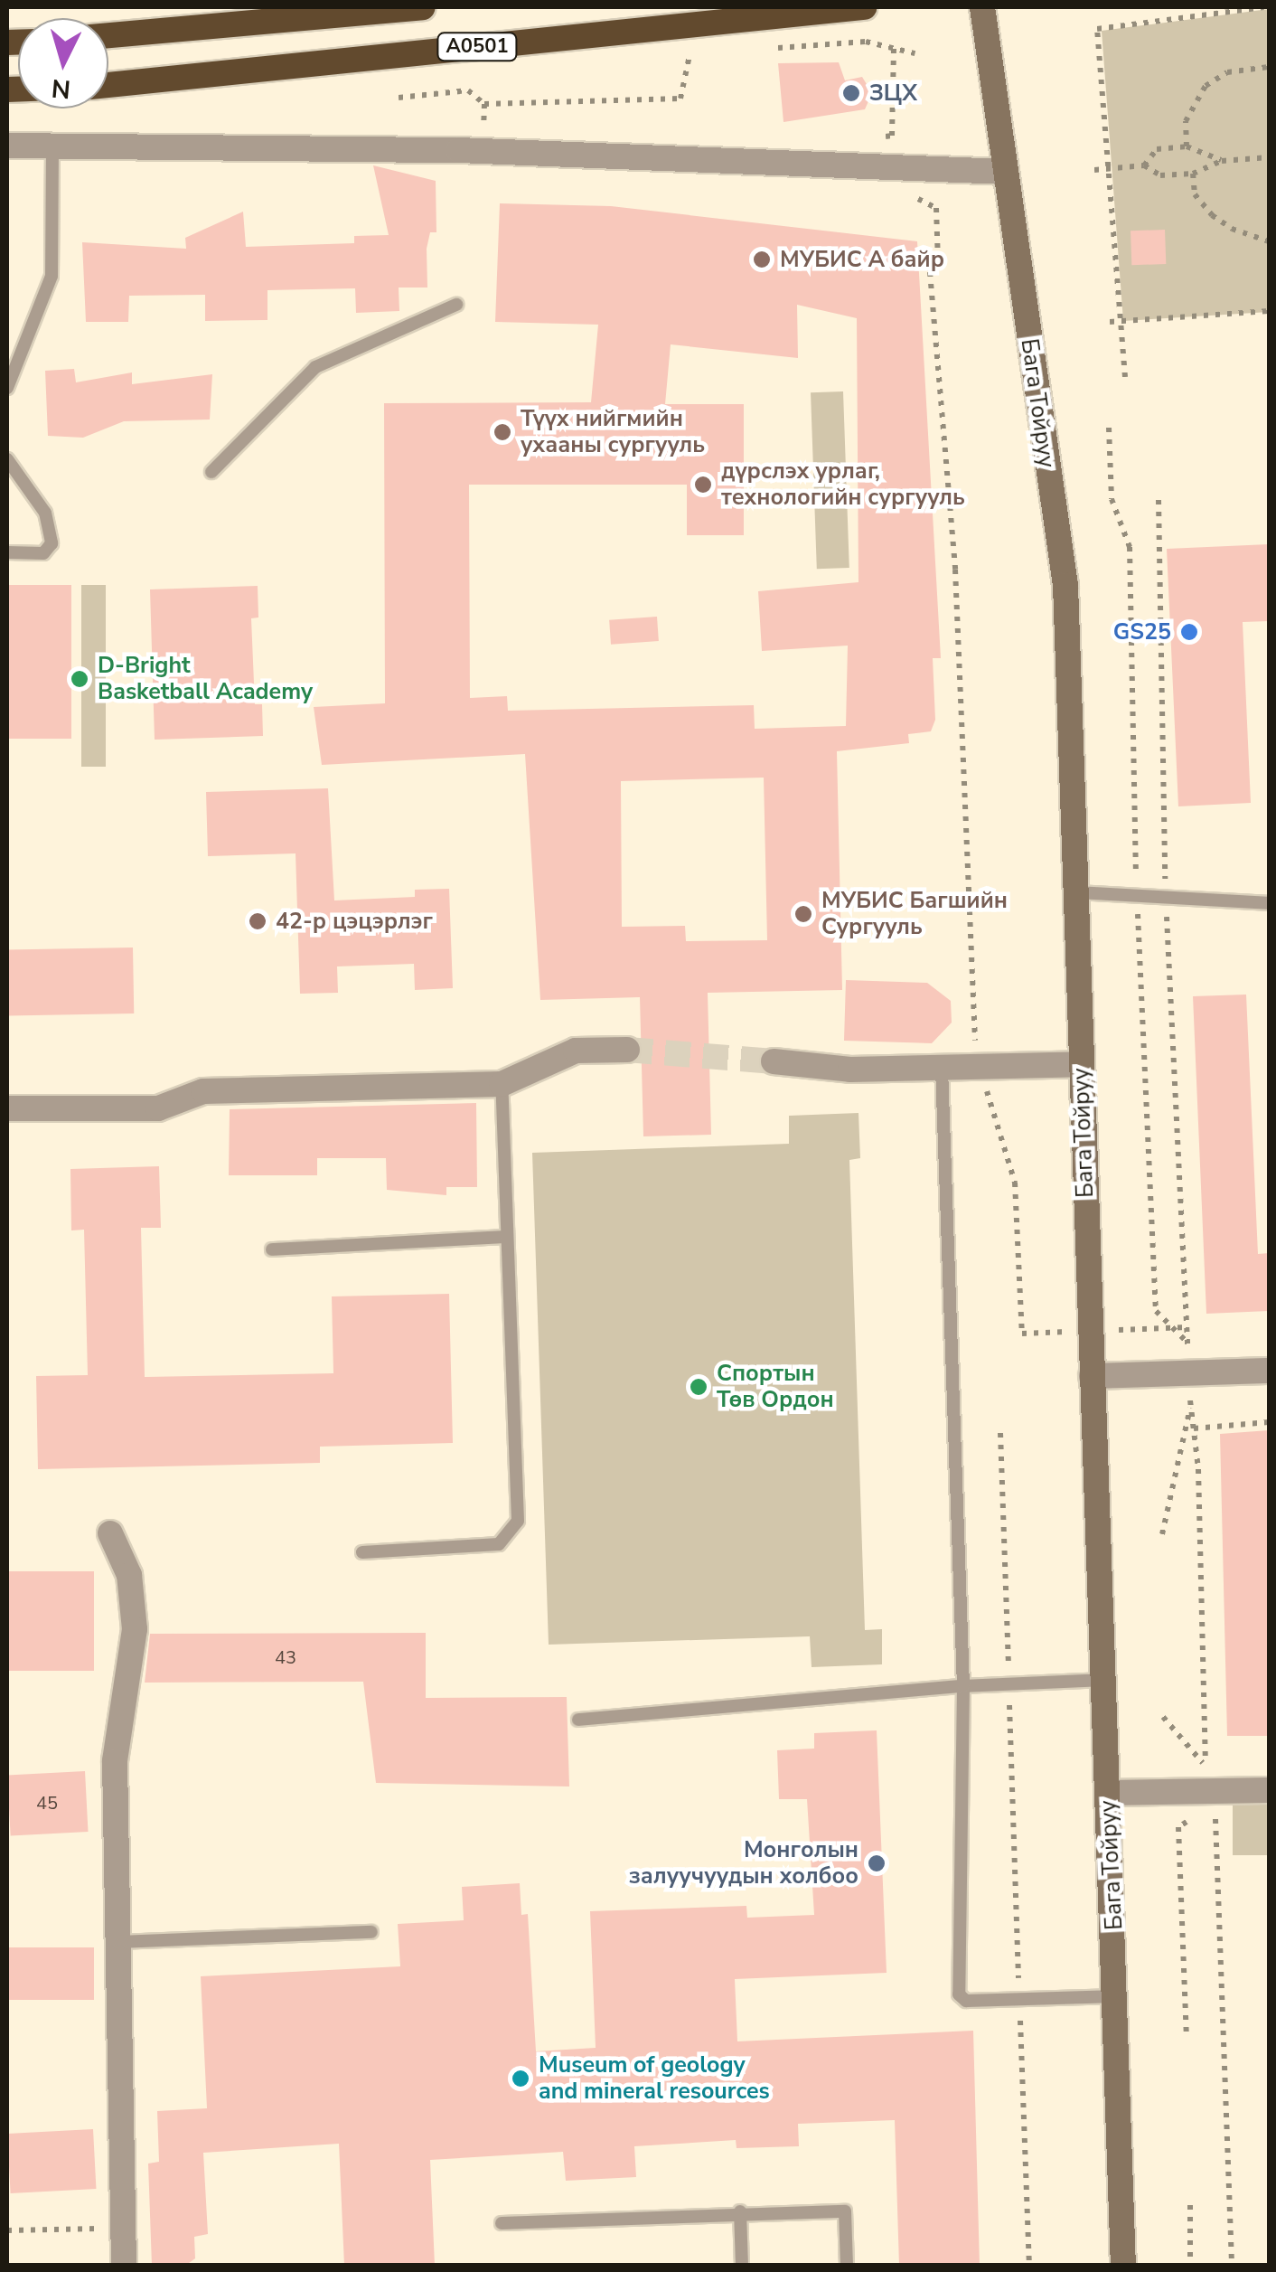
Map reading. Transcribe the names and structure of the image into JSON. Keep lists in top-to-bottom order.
{
  "streets": {
    "highway": ["A0501"],
    "main road": ["Бага Тойруу"]
  },
  "places": [
    "ЗЦХ",
    "МУБИС А байр",
    "Түүх нийгмийн ухааны сургууль",
    "дүрслэх урлаг, технологийн сургууль",
    "GS25",
    "D-Bright Basketball Academy",
    "МУБИС Багшийн Сургууль",
    "42-р цэцэрлэг",
    "Спортын Төв Ордон",
    "Монголын залуучуудын холбоо",
    "Museum of geology and mineral resources"
  ],
  "house_numbers": ["43", "45"],
  "north": "bottom"
}
